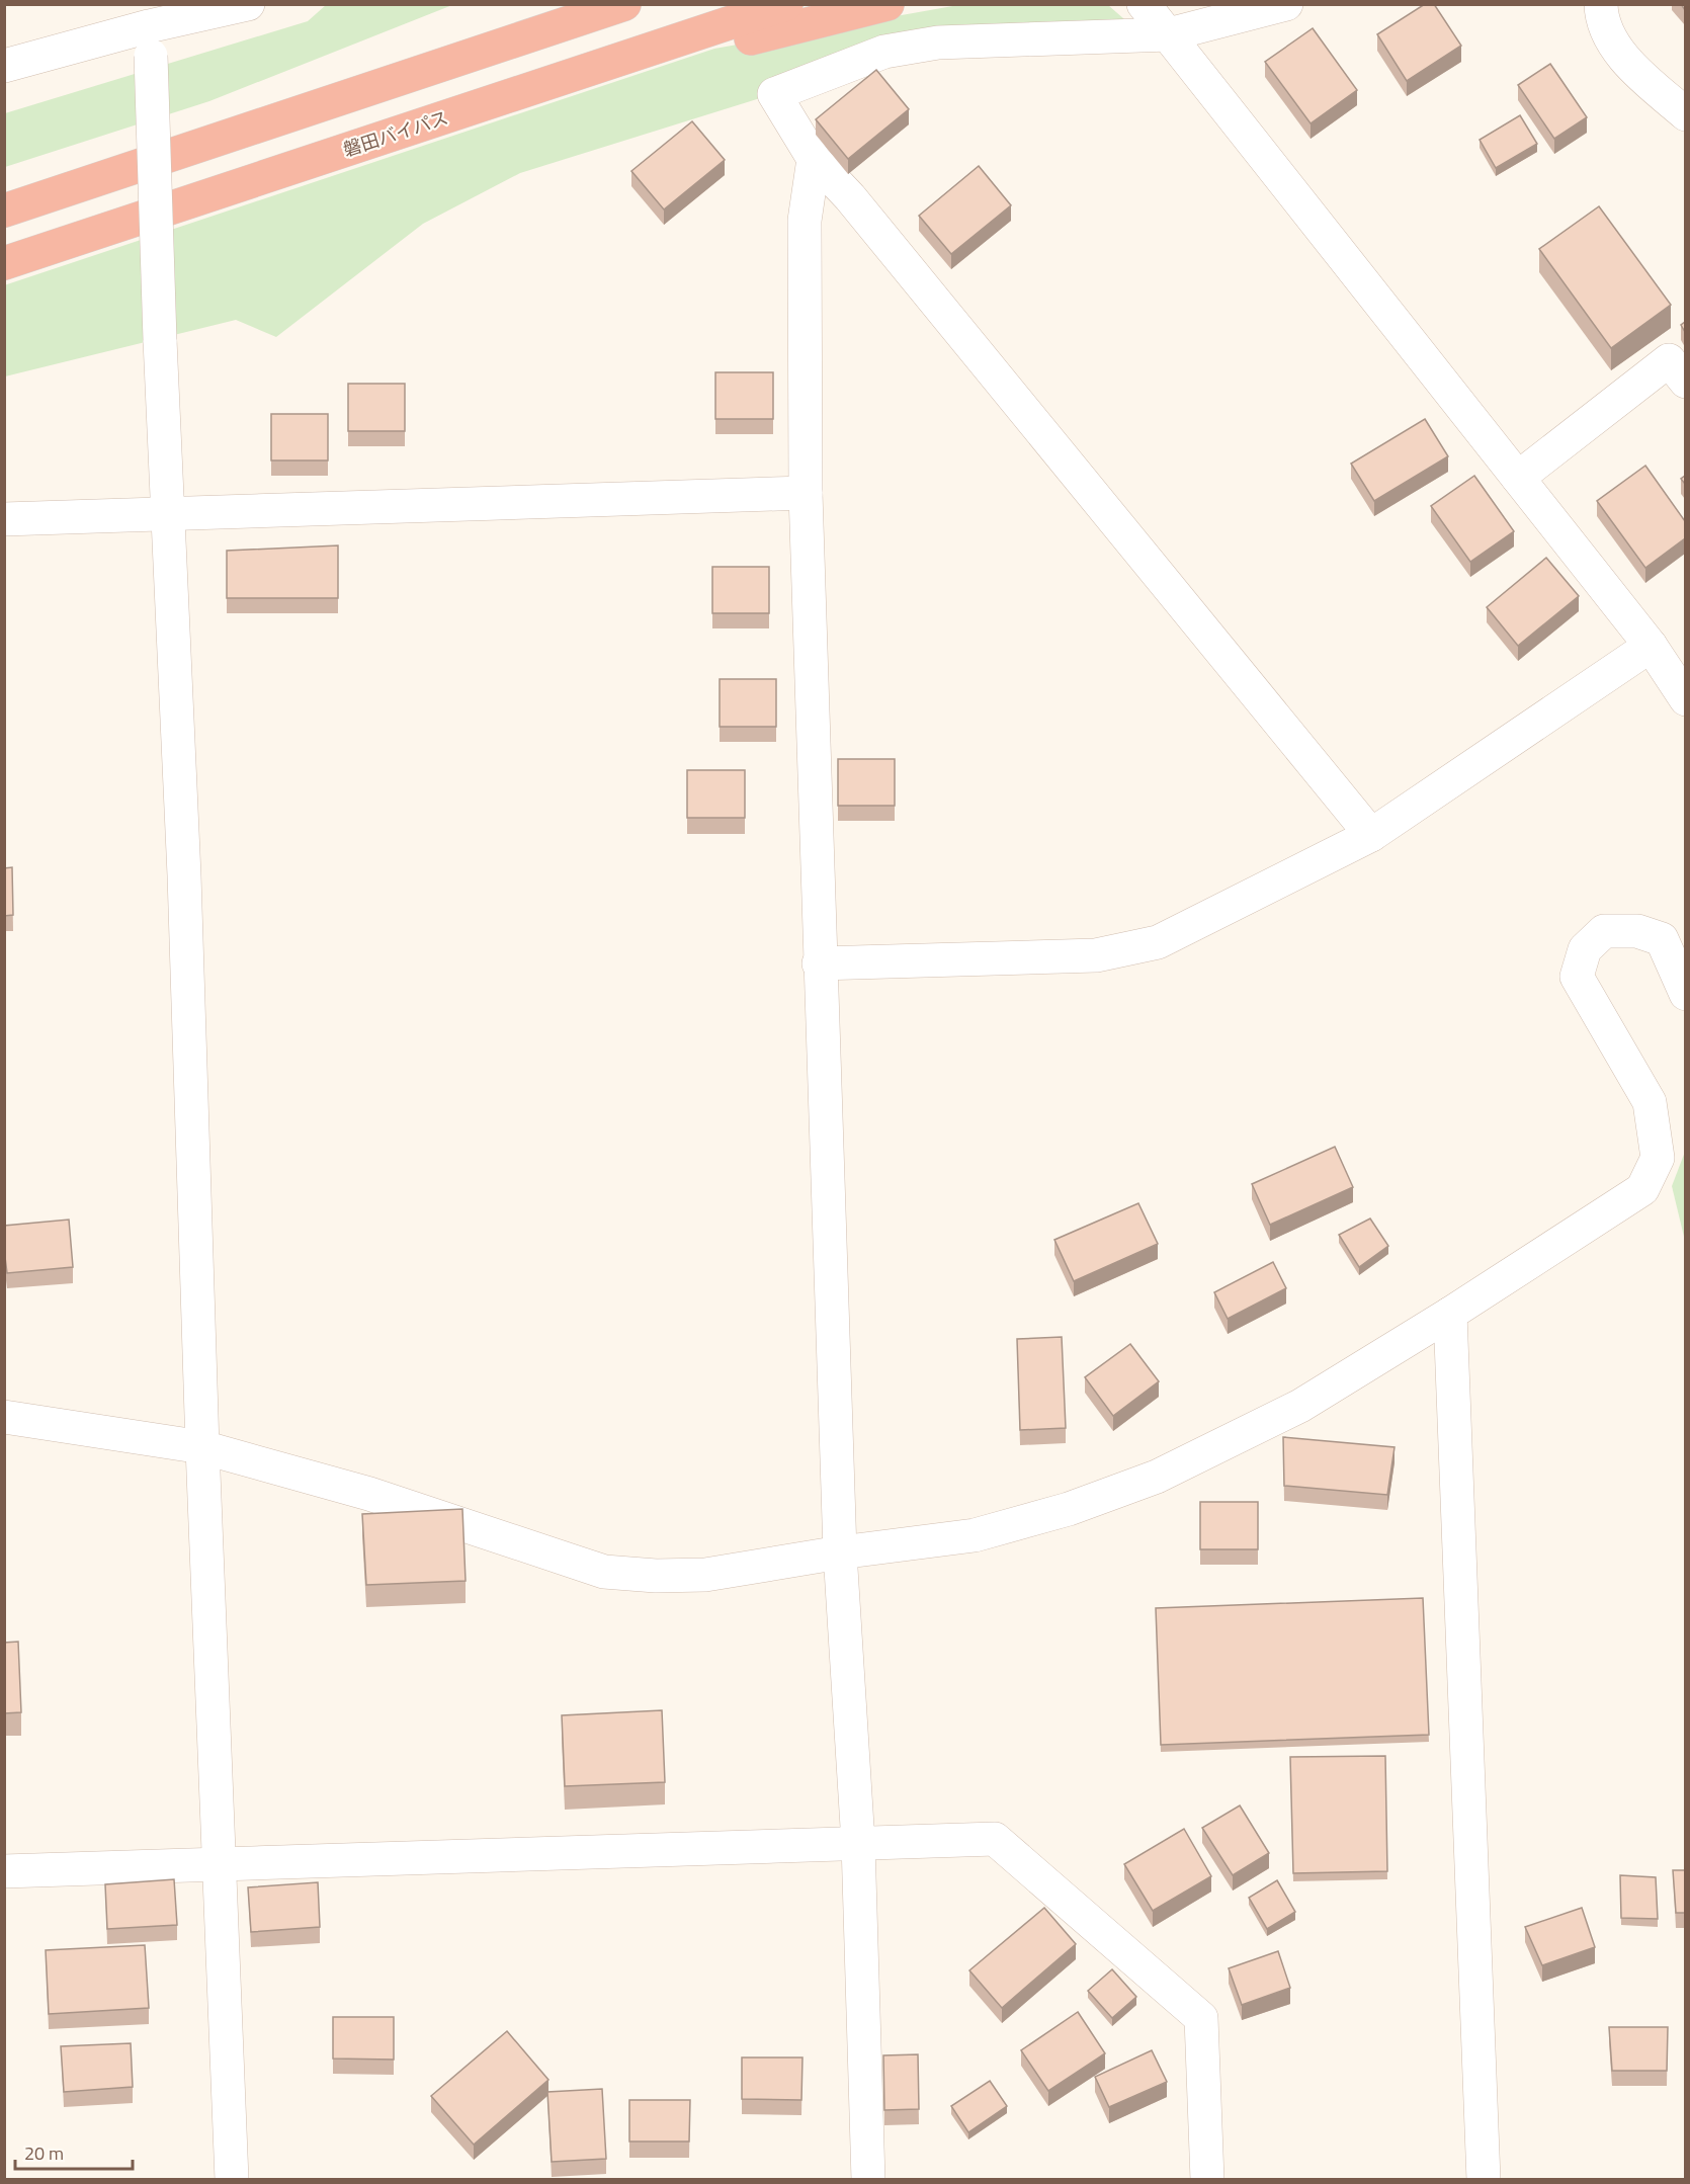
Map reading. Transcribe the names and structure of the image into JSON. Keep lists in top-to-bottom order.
{
  "streets": {
    "highway": ["磐田バイパス"]
  },
  "scale_bar": "20 m"
}
